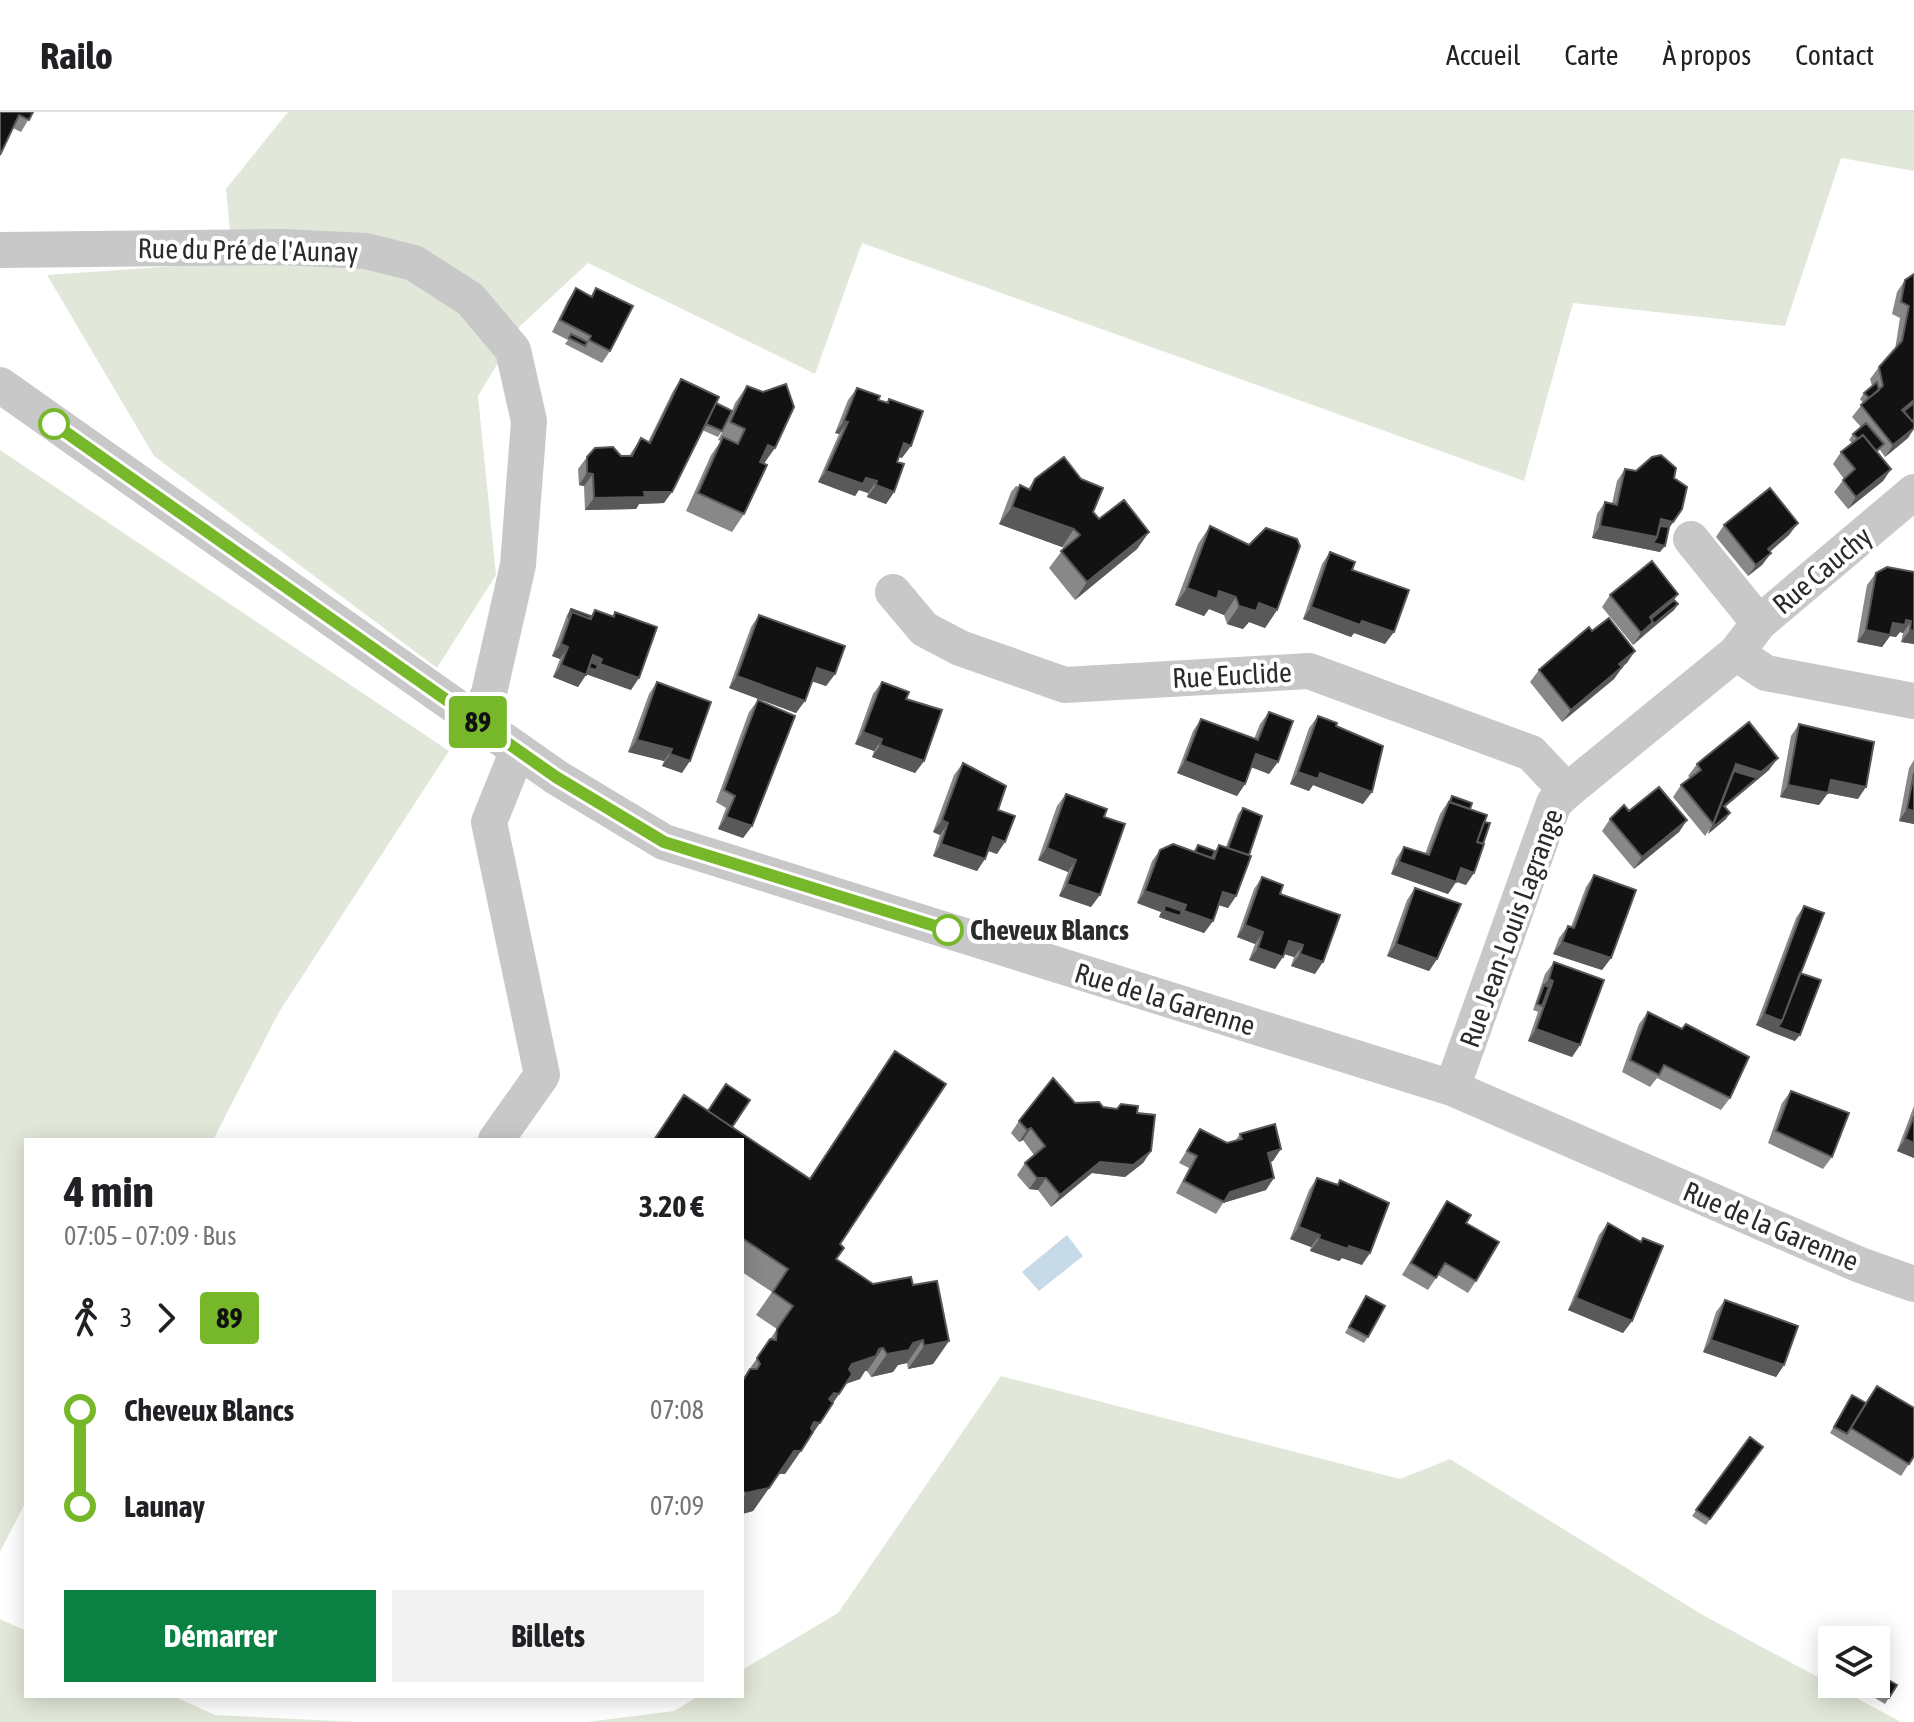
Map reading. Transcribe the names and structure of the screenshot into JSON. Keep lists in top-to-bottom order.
{
  "streets": {
    "street": [
      "Rue du Pré de l'Aunay",
      "Rue Cauchy",
      "Rue Euclide",
      "Rue Jean-Louis Lagrange",
      "Rue de la Garenne"
    ]
  },
  "crossings": [
    ["Rue du Pré de l'Aunay", "Rue de la Garenne"],
    ["Rue Cauchy", "Rue Jean-Louis Lagrange"],
    ["Rue Euclide", "Rue Jean-Louis Lagrange"],
    ["Rue Jean-Louis Lagrange", "Rue de la Garenne"]
  ],
  "places": ["Cheveux Blancs"],
  "lines": ["bus line 89"],
  "page": {
    "header": "Railo",
    "nav": [
      "Accueil",
      "Carte",
      "À propos",
      "Contact"
    ],
    "on_map": "89",
    "heading": ["4 min", "07:05 – 07:09 · Bus", "3.20 €"],
    "legs": ["3", "89"],
    "list": [
      {
        "name": "Cheveux Blancs",
        "value": "07:08"
      },
      {
        "name": "Launay",
        "value": "07:09"
      }
    ],
    "buttons": ["Démarrer", "Billets"]
  }
}
